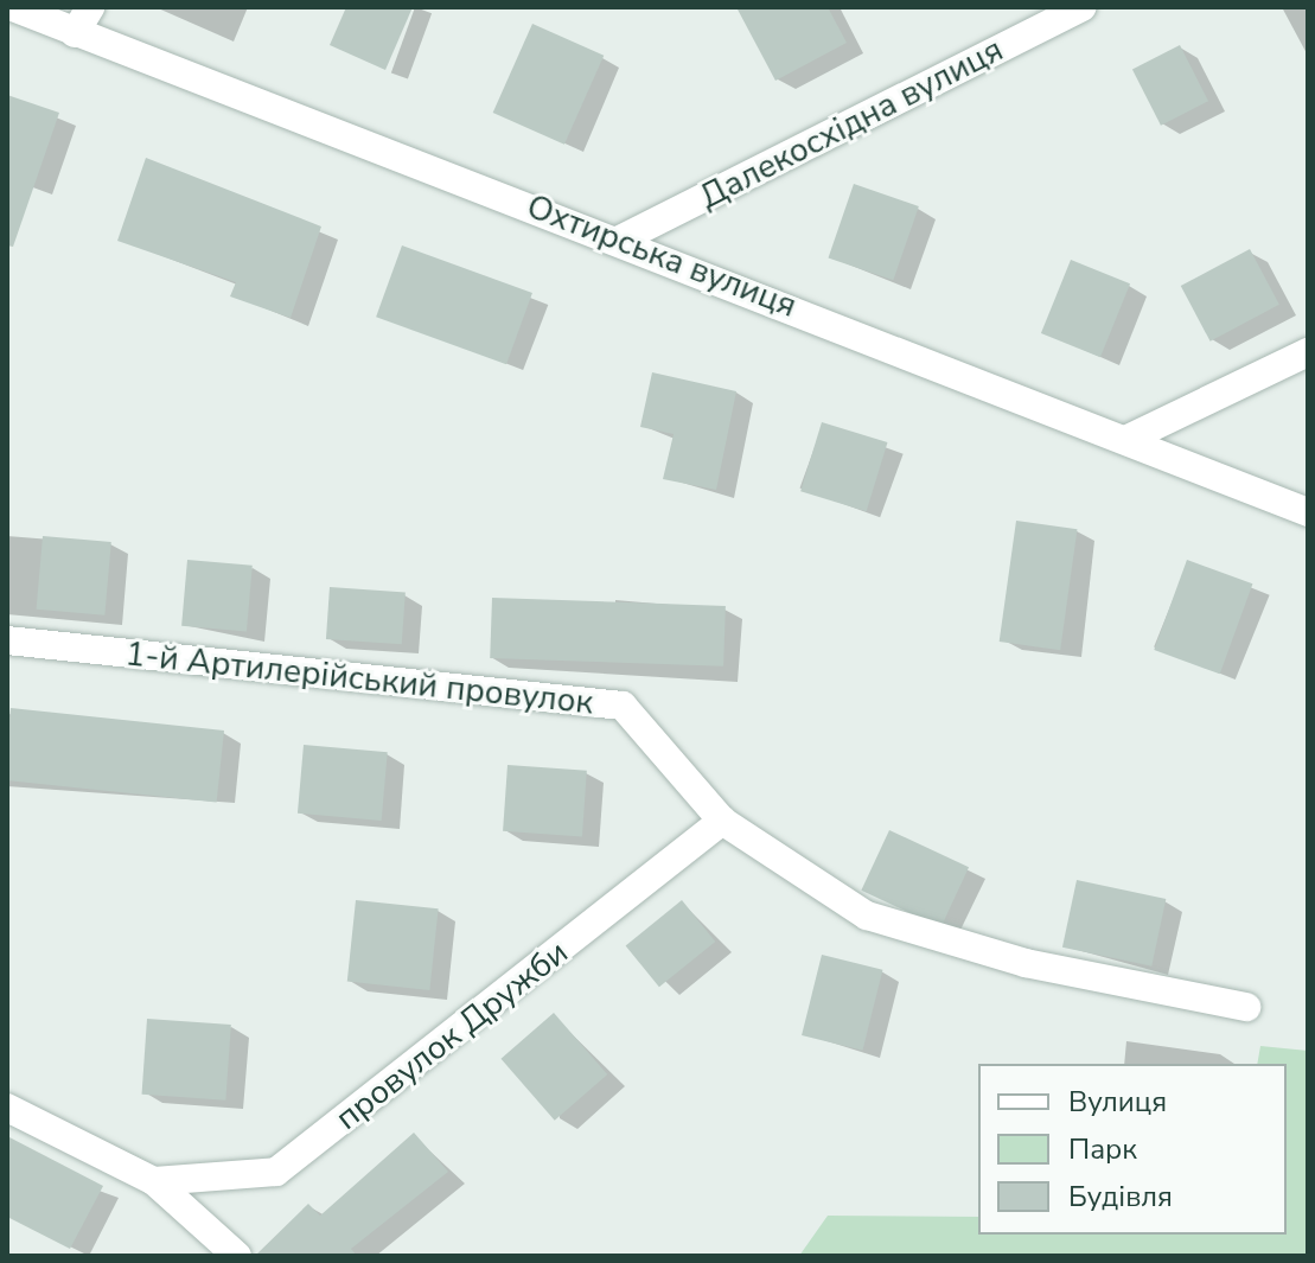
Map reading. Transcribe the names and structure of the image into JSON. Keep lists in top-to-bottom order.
{
  "streets": {
    "street": [
      "Далекосхідна вулиця",
      "Охтирська вулиця",
      "1-й Артилерійський провулок",
      "провулок Дружби"
    ]
  },
  "crossings": [
    ["Далекосхідна вулиця", "Охтирська вулиця"],
    ["1-й Артилерійський провулок", "провулок Дружби"]
  ],
  "legend": ["Вулиця", "Парк", "Будівля"]
}
